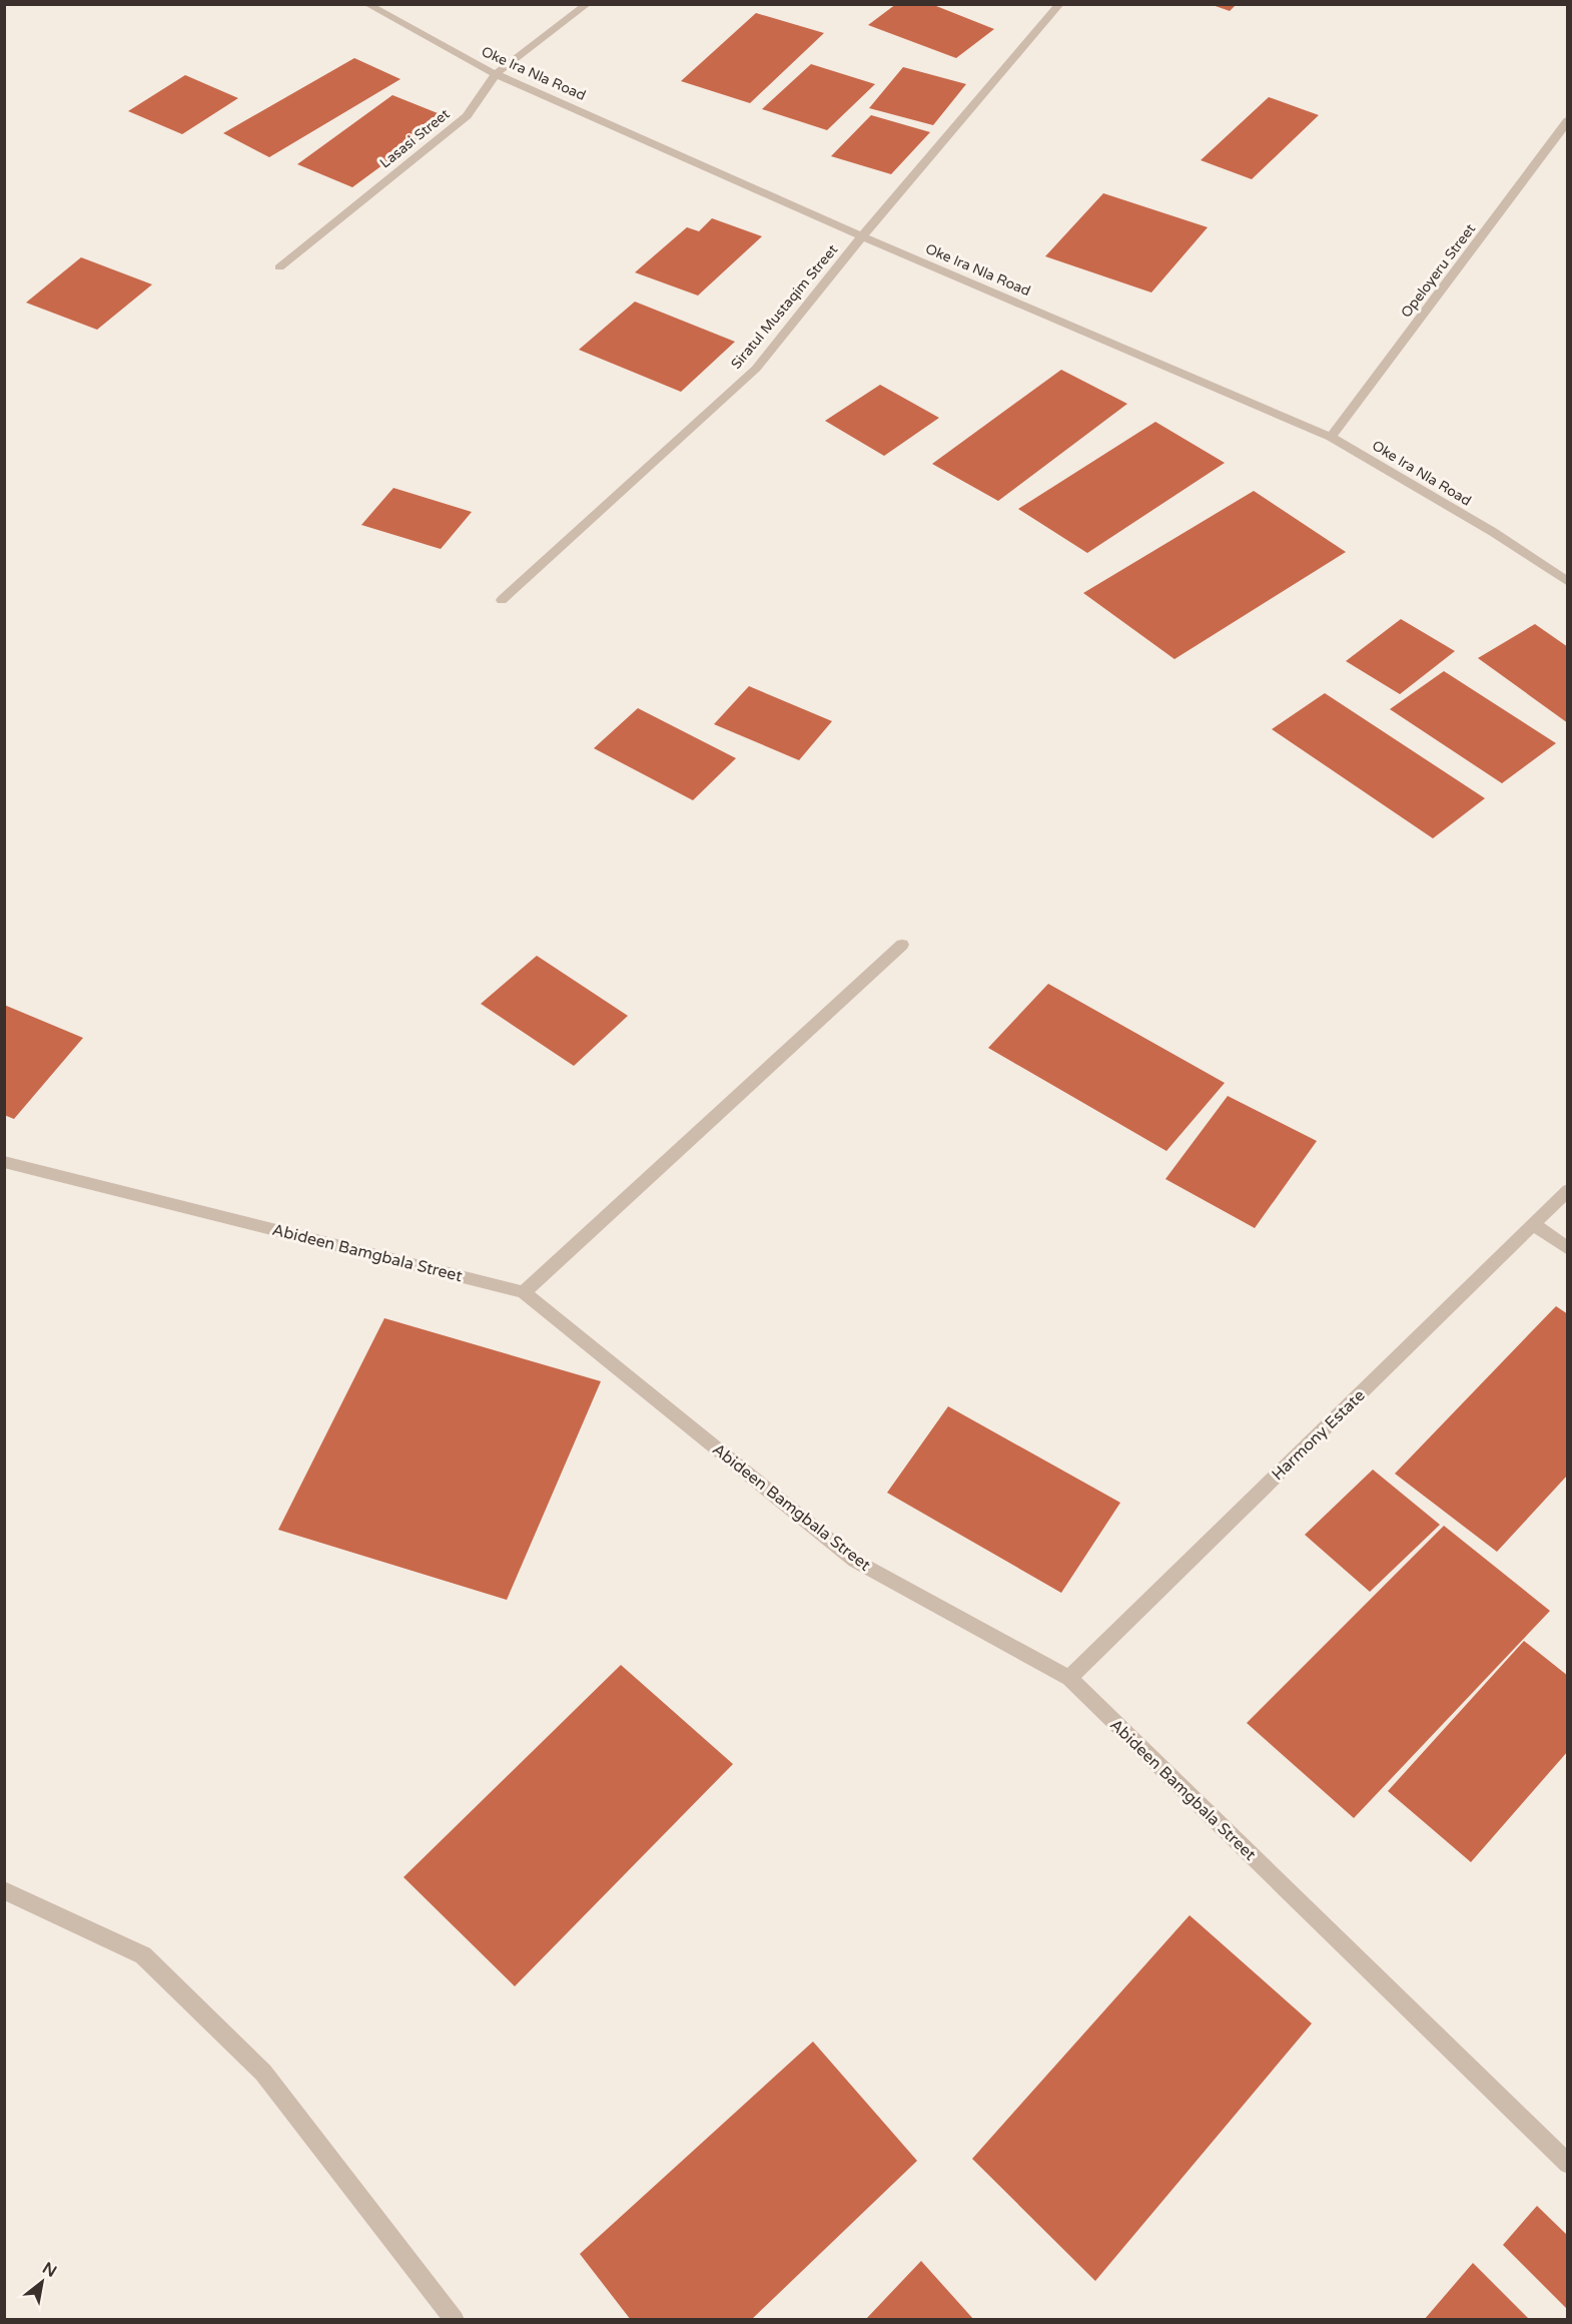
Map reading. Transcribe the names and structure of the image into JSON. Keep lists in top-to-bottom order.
{
  "streets": {
    "street": [
      "Oke Ira Nla Road",
      "Lasasi Street",
      "Opeloyeru Street",
      "Siratul Mustaqim Street",
      "Abideen Bamgbala Street",
      "Harmony Estate"
    ]
  },
  "crossings": [
    ["Oke Ira Nla Road", "Lasasi Street"],
    ["Oke Ira Nla Road", "Opeloyeru Street"],
    ["Oke Ira Nla Road", "Siratul Mustaqim Street"],
    ["Abideen Bamgbala Street", "Harmony Estate"]
  ],
  "north": "top right"
}
